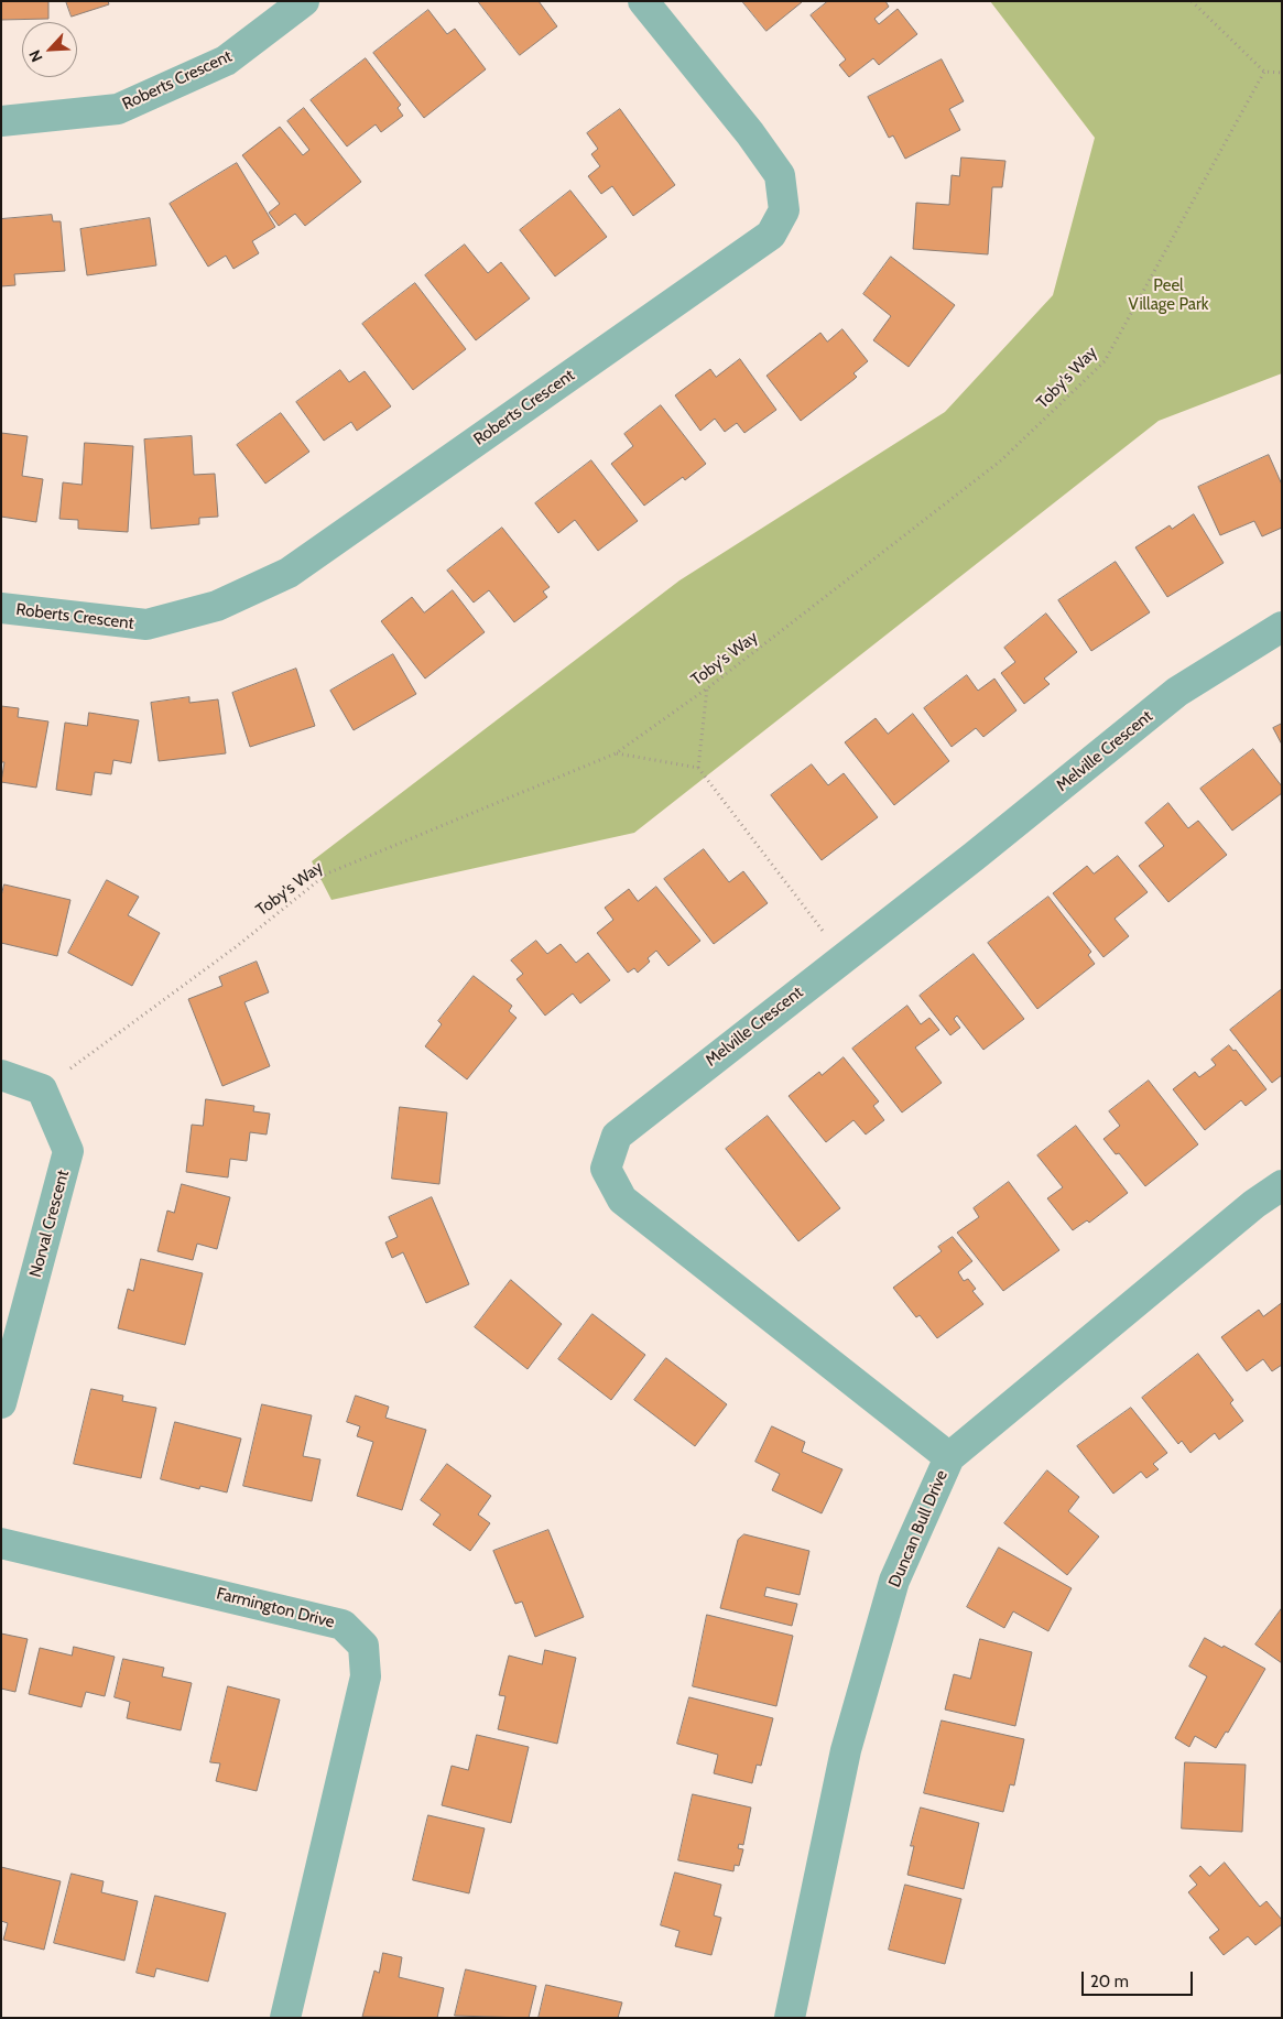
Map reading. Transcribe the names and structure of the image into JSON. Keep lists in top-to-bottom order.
{
  "streets": {
    "street": [
      "Roberts Crescent",
      "Melville Crescent",
      "Norval Crescent",
      "Duncan Bull Drive",
      "Farmington Drive"
    ],
    "path": ["Toby's Way"]
  },
  "crossings": [
    ["Toby's Way", "Norval Crescent"],
    ["Melville Crescent", "Duncan Bull Drive"]
  ],
  "parks": ["Peel Village Park"],
  "scale_bar": "20 m",
  "north": "bottom left"
}
